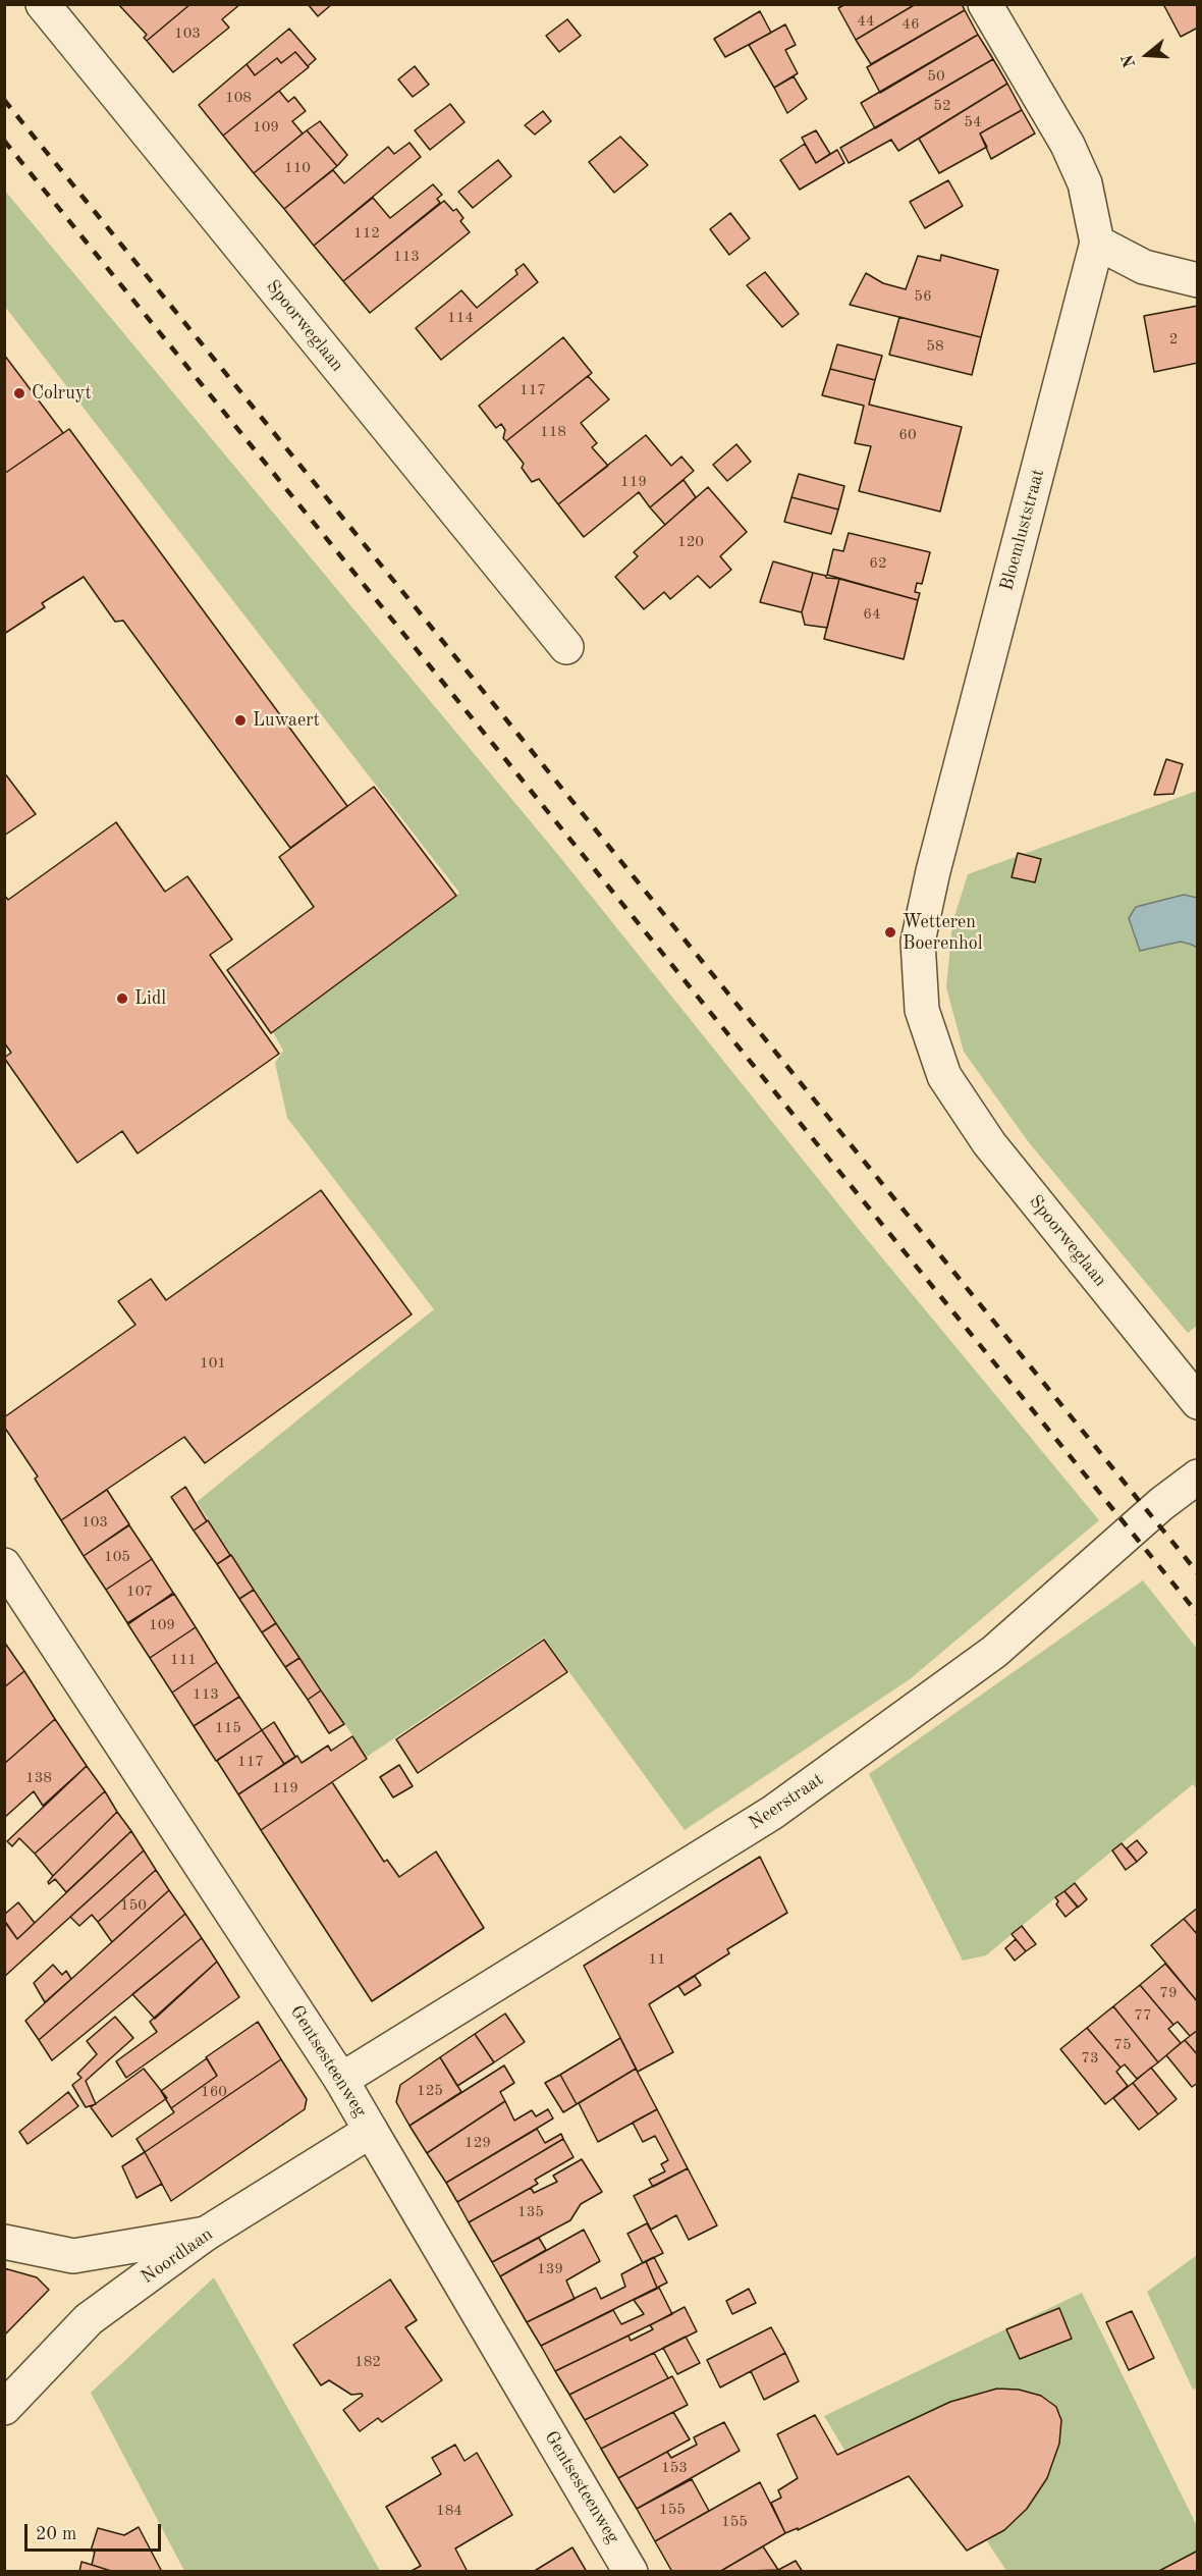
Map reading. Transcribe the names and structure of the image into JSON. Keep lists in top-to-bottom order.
{
  "streets": {
    "street": [
      "Spoorweglaan",
      "Bloemluststraat",
      "Neerstraat",
      "Gentsesteenweg",
      "Noordlaan"
    ]
  },
  "crossings": [
    ["Spoorweglaan", "Bloemluststraat"],
    ["Neerstraat", "Gentsesteenweg"],
    ["Gentsesteenweg", "Noordlaan"]
  ],
  "places": [
    "Colruyt",
    "Luwaert",
    "Wetteren Boerenhol",
    "Lidl"
  ],
  "house_numbers": [
    "44",
    "46",
    "103",
    "50",
    "108",
    "52",
    "54",
    "109",
    "110",
    "112",
    "113",
    "56",
    "114",
    "2",
    "58",
    "117",
    "118",
    "60",
    "119",
    "120",
    "62",
    "64",
    "101",
    "103",
    "105",
    "107",
    "109",
    "111",
    "113",
    "115",
    "117",
    "138",
    "119",
    "150",
    "11",
    "79",
    "77",
    "75",
    "73",
    "125",
    "160",
    "129",
    "135",
    "139",
    "182",
    "153",
    "155",
    "184",
    "155"
  ],
  "scale_bar": "20 m",
  "north": "left"
}
